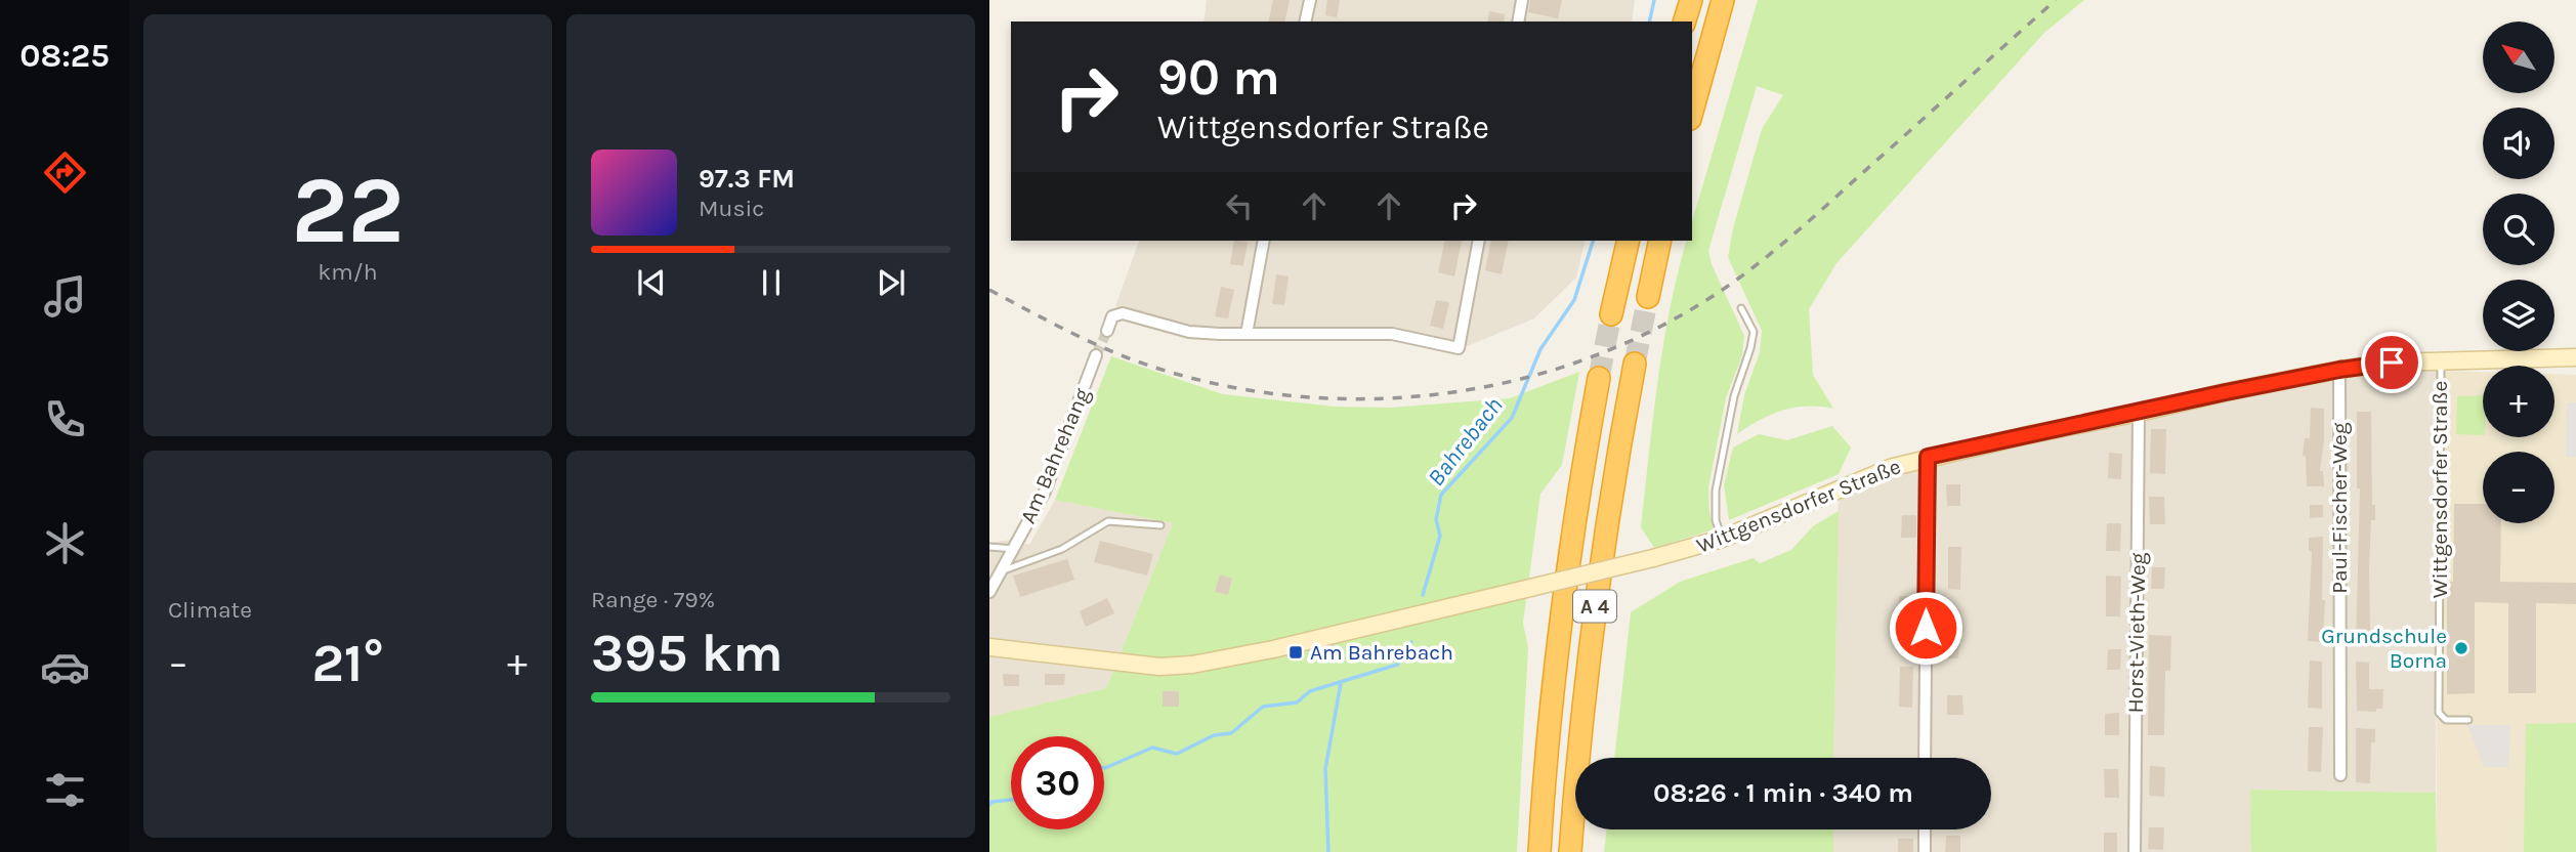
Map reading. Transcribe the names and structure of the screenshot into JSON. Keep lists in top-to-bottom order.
{
  "streets": {
    "highway": ["A 4"],
    "street": [
      "Am Bahrehang",
      "Wittgensdorfer Straße",
      "Paul-Fischer-Weg",
      "Horst-Vieth-Weg"
    ]
  },
  "crossings": [
    ["Wittgensdorfer Straße", "Paul-Fischer-Weg"],
    ["Wittgensdorfer Straße", "Horst-Vieth-Weg"]
  ],
  "water": ["Bahrebach"],
  "places": {
    "other": ["Grundschule Borna"],
    "transit": ["Am Bahrebach"]
  },
  "north": "top left",
  "page": {
    "tabs": "08:25",
    "tile": [
      ["22", "km/h"],
      "Climate",
      ["Range · 79%", "395 km"]
    ],
    "map_buttons": ["+", "−"],
    "turn": ["90 m", "Wittgensdorfer Straße"],
    "song": ["97.3 FM", "Music"],
    "heat": ["−", "21°", "+"],
    "limit": "30",
    "trip": "08:26 · 1 min · 340 m"
  }
}
